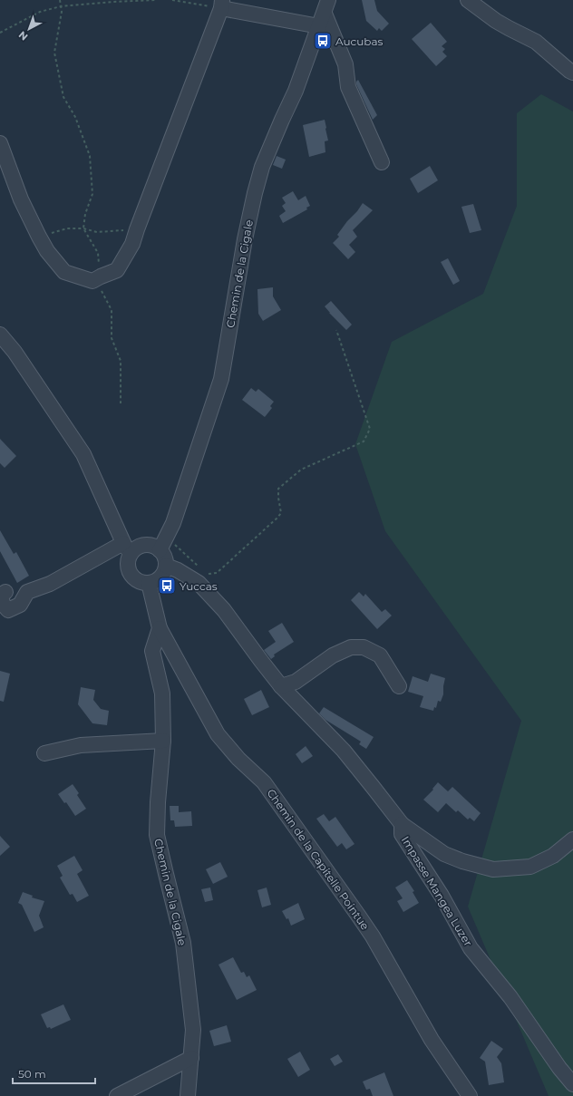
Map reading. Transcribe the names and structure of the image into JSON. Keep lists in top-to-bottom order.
{
  "streets": {
    "street": ["Chemin de la Cigale", "Chemin de la Capitelle Pointue", "Impasse Mangea Luzer"]
  },
  "crossings": [
    ["Chemin de la Cigale", "Chemin de la Capitelle Pointue"],
    ["Chemin de la Cigale", "Impasse Mangea Luzer"]
  ],
  "places": {
    "bus stop": ["Aucubas", "Yuccas"]
  },
  "scale_bar": "50 m",
  "north": "bottom left"
}
